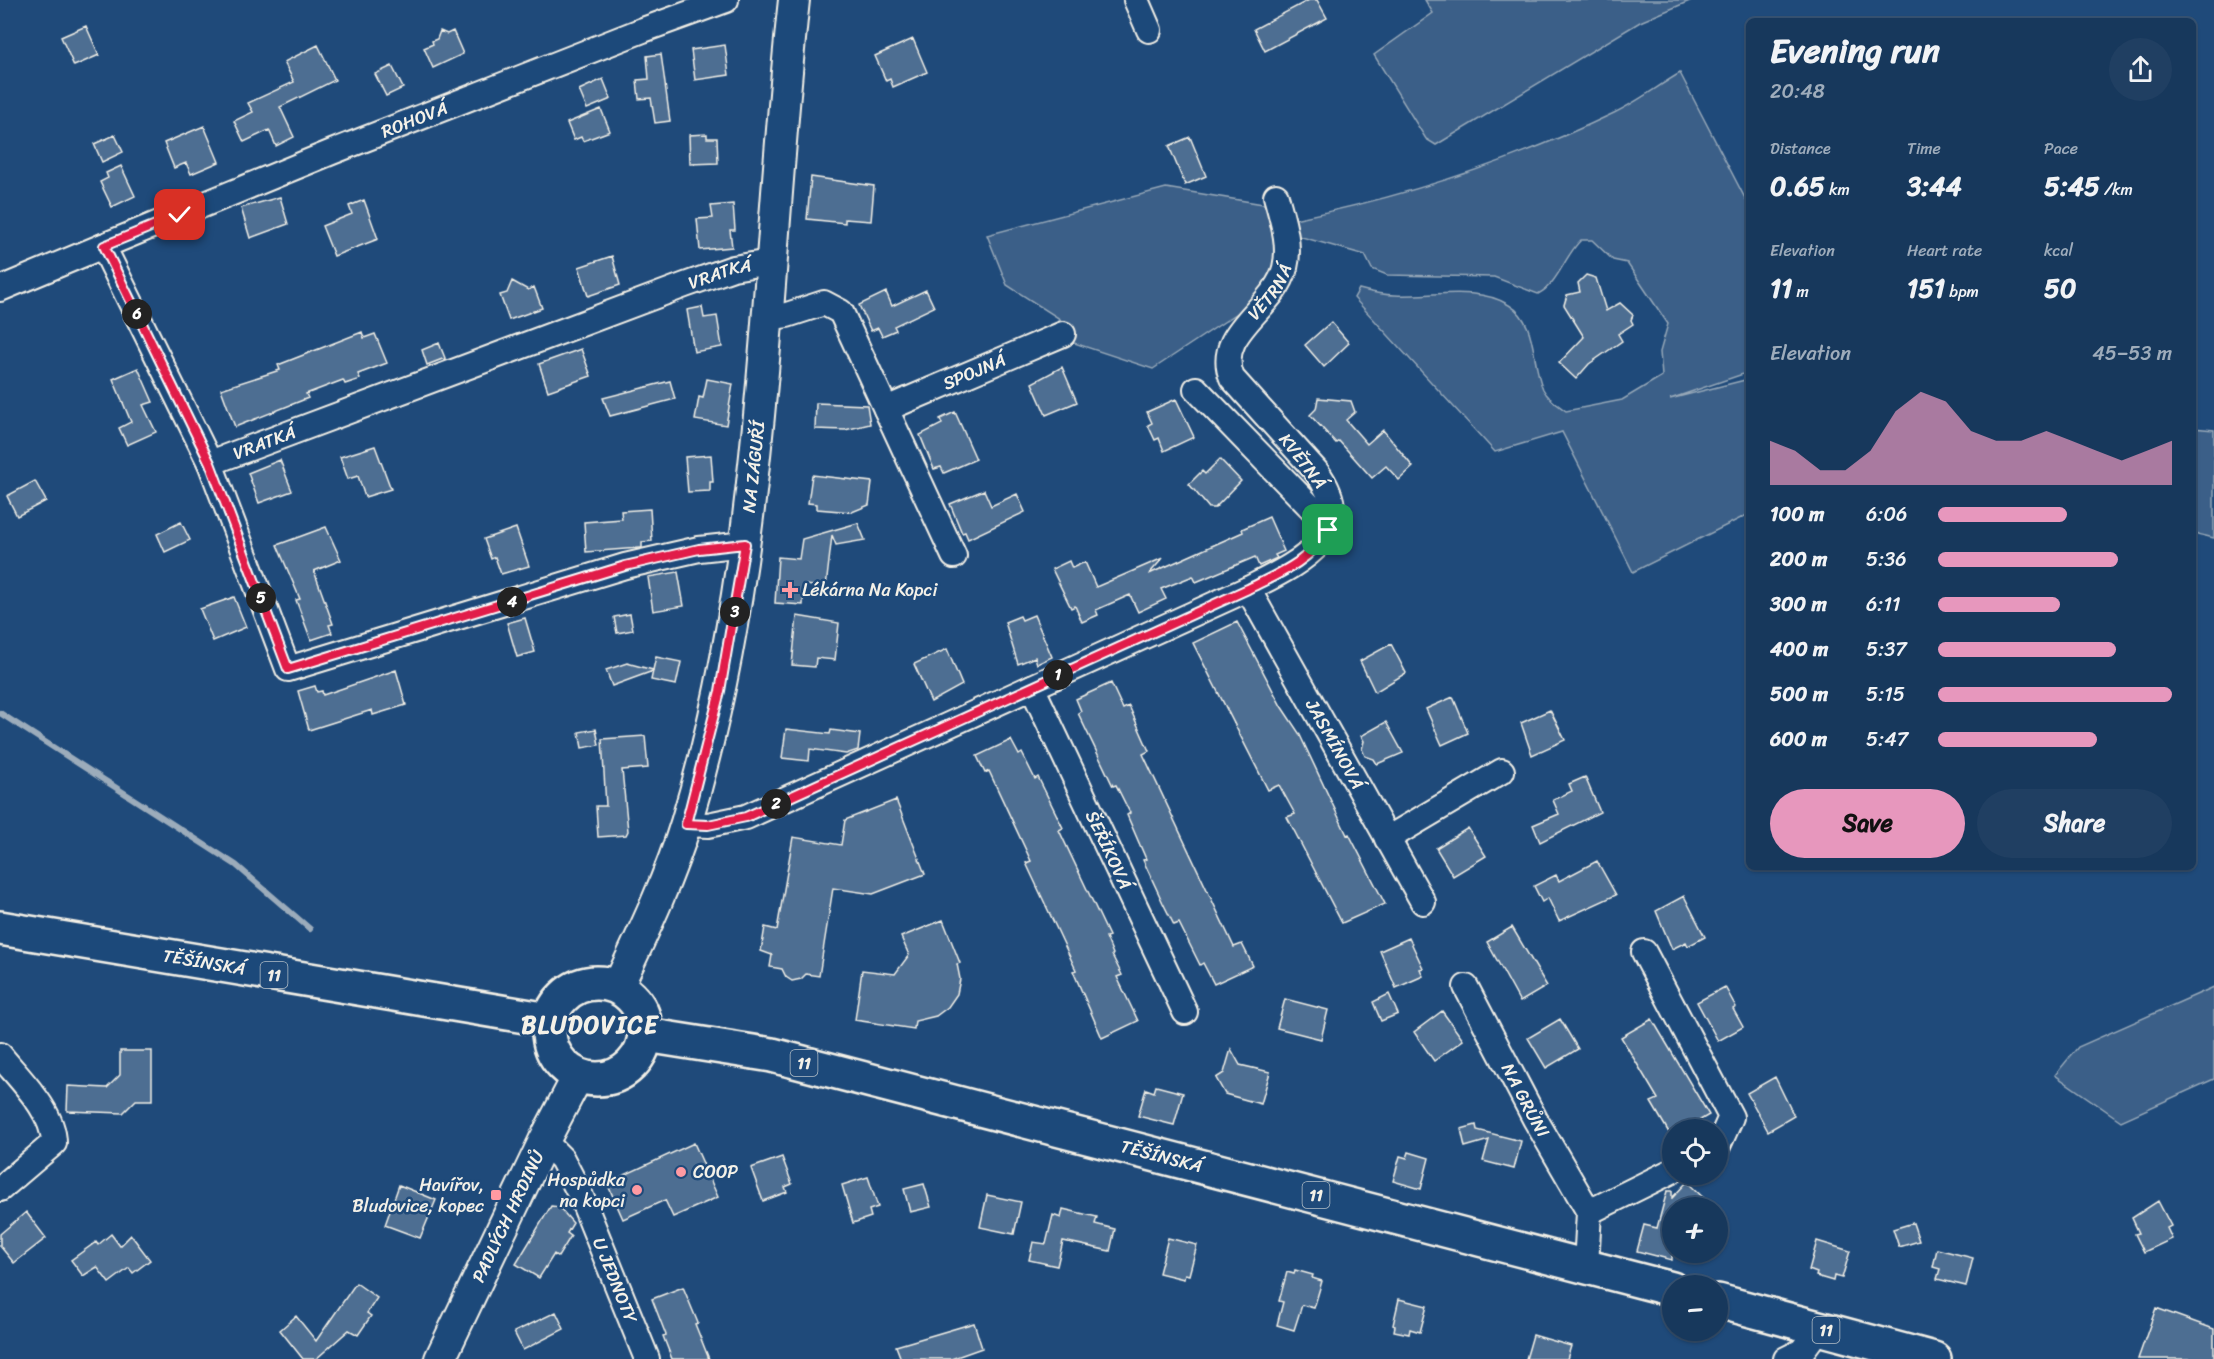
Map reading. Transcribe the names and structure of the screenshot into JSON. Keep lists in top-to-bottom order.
{
  "streets": {
    "main road": ["TĚŠÍNSKÁ", "11"],
    "street": [
      "ROHOVÁ",
      "VRATKÁ",
      "VĚTRNÁ",
      "SPOJNÁ",
      "KVĚTNÁ",
      "NA ZÁGUŘÍ",
      "JASMÍNOVÁ",
      "ŠEŘÍKOVÁ",
      "NA GRŮNI",
      "PADLÝCH HRDINŮ",
      "U JEDNOTY"
    ]
  },
  "crossings": [
    ["VRATKÁ", "NA ZÁGUŘÍ"],
    ["VĚTRNÁ", "KVĚTNÁ"],
    ["NA ZÁGUŘÍ", "TĚŠÍNSKÁ"],
    ["NA ZÁGUŘÍ", "PADLÝCH HRDINŮ"],
    ["TĚŠÍNSKÁ", "PADLÝCH HRDINŮ"],
    ["PADLÝCH HRDINŮ", "U JEDNOTY"]
  ],
  "districts": ["BLUDOVICE"],
  "places": {
    "health": ["Lékárna Na Kopci"],
    "other": ["COOP", "Hospůdka na kopci"],
    "transit": ["Havířov, Bludovice, kopec"]
  },
  "page": {
    "heading": ["Evening run", "20:48"],
    "stats": [
      ["Distance", "0.65 km"],
      ["Time", "3:44"],
      ["Pace", "5:45 /km"],
      ["Elevation", "11 m"],
      ["Heart rate", "151 bpm"],
      ["kcal", "50"]
    ],
    "pins": [
      "6",
      "5",
      "4",
      "3",
      "1",
      "2"
    ],
    "chart": ["Elevation", "45–53 m"],
    "list": [
      {
        "name": "100 m",
        "note": "6:06"
      },
      {
        "name": "200 m",
        "note": "5:36"
      },
      {
        "name": "300 m",
        "note": "6:11"
      },
      {
        "name": "400 m",
        "note": "5:37"
      },
      {
        "name": "500 m",
        "note": "5:15"
      },
      {
        "name": "600 m",
        "note": "5:47"
      }
    ],
    "buttons": ["Save", "Share"],
    "map_buttons": ["+", "−"]
  }
}
